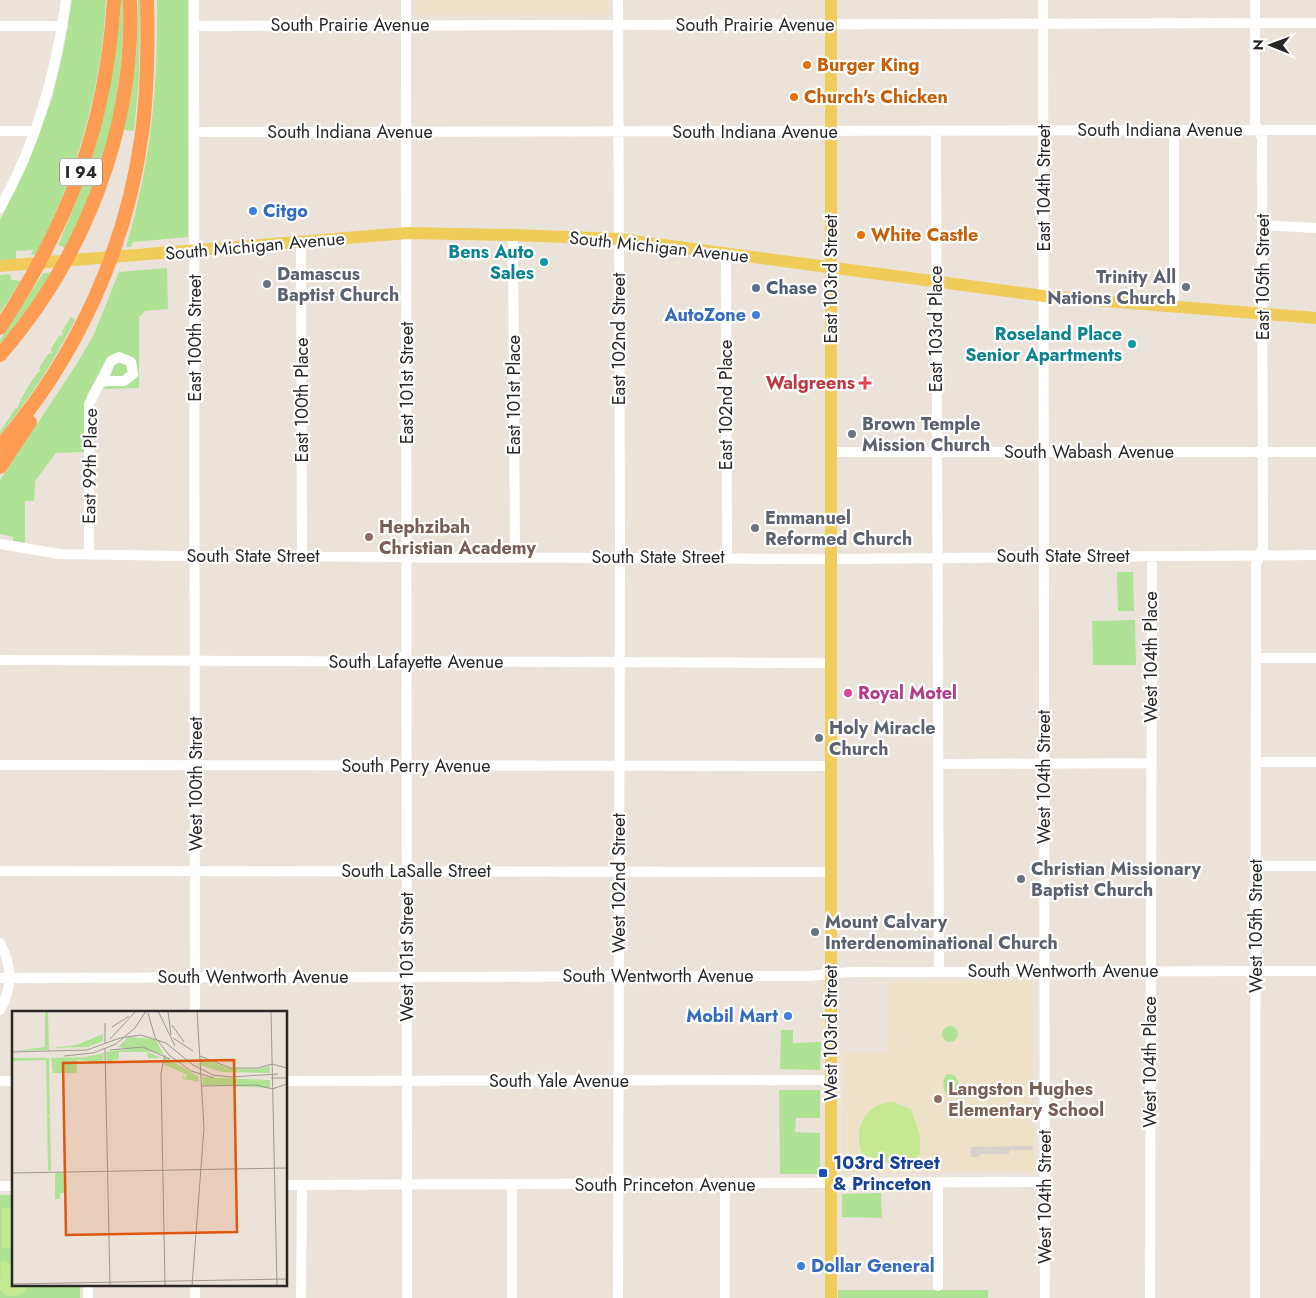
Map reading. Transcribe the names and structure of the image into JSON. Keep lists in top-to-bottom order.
{
  "streets": {
    "highway": ["I 94"],
    "main road": ["South Michigan Avenue", "East 103rd Street", "West 103rd Street"],
    "street": [
      "South Prairie Avenue",
      "South Indiana Avenue",
      "East 104th Street",
      "East 105th Street",
      "East 103rd Place",
      "East 100th Street",
      "East 102nd Street",
      "East 101st Street",
      "East 101st Place",
      "East 100th Place",
      "East 102nd Place",
      "South Wabash Avenue",
      "East 99th Place",
      "South State Street",
      "West 104th Place",
      "South Lafayette Avenue",
      "South Perry Avenue",
      "West 104th Street",
      "West 100th Street",
      "South LaSalle Street",
      "West 102nd Street",
      "West 105th Street",
      "West 101st Street",
      "South Wentworth Avenue",
      "South Yale Avenue",
      "South Princeton Avenue"
    ]
  },
  "crossings": [
    ["South Prairie Avenue", "East 104th Street"],
    ["South Prairie Avenue", "East 105th Street"],
    ["South Prairie Avenue", "East 103rd Street"],
    ["South Prairie Avenue", "East 100th Street"],
    ["South Prairie Avenue", "East 102nd Street"],
    ["South Prairie Avenue", "East 101st Street"],
    ["South Indiana Avenue", "East 104th Street"],
    ["South Indiana Avenue", "East 105th Street"],
    ["South Indiana Avenue", "East 103rd Street"],
    ["South Indiana Avenue", "East 103rd Place"],
    ["South Indiana Avenue", "East 100th Street"],
    ["South Indiana Avenue", "East 102nd Street"],
    ["South Indiana Avenue", "East 101st Street"],
    ["East 104th Street", "South Michigan Avenue"],
    ["East 104th Street", "South Wabash Avenue"],
    ["East 104th Street", "South State Street"],
    ["East 104th Street", "West 104th Street"],
    ["South Michigan Avenue", "East 105th Street"],
    ["South Michigan Avenue", "East 103rd Street"],
    ["South Michigan Avenue", "East 103rd Place"],
    ["South Michigan Avenue", "East 100th Street"],
    ["South Michigan Avenue", "East 102nd Street"],
    ["South Michigan Avenue", "East 101st Street"],
    ["South Michigan Avenue", "East 101st Place"],
    ["South Michigan Avenue", "East 100th Place"],
    ["South Michigan Avenue", "East 102nd Place"],
    ["East 105th Street", "South Wabash Avenue"],
    ["East 105th Street", "South State Street"],
    ["East 105th Street", "West 105th Street"],
    ["East 103rd Street", "South Wabash Avenue"],
    ["East 103rd Street", "South State Street"],
    ["East 103rd Street", "West 103rd Street"],
    ["East 103rd Place", "South Wabash Avenue"],
    ["East 103rd Place", "South State Street"],
    ["East 103rd Place", "South Wentworth Avenue"],
    ["East 100th Street", "South State Street"],
    ["East 100th Street", "West 100th Street"],
    ["East 102nd Street", "South State Street"],
    ["East 102nd Street", "West 102nd Street"],
    ["East 101st Street", "South State Street"],
    ["East 101st Street", "West 101st Street"],
    ["East 101st Place", "South State Street"],
    ["East 100th Place", "South State Street"],
    ["East 102nd Place", "South State Street"],
    ["East 99th Place", "South State Street"],
    ["South State Street", "West 104th Place"],
    ["South State Street", "West 104th Street"],
    ["South State Street", "West 100th Street"],
    ["South State Street", "West 102nd Street"],
    ["South State Street", "West 105th Street"],
    ["South State Street", "West 101st Street"],
    ["South State Street", "West 103rd Street"],
    ["West 104th Place", "South Wentworth Avenue"],
    ["South Lafayette Avenue", "West 100th Street"],
    ["South Lafayette Avenue", "West 102nd Street"],
    ["South Lafayette Avenue", "West 101st Street"],
    ["South Lafayette Avenue", "West 103rd Street"],
    ["South Perry Avenue", "West 100th Street"],
    ["South Perry Avenue", "West 102nd Street"],
    ["South Perry Avenue", "West 101st Street"],
    ["South Perry Avenue", "West 103rd Street"],
    ["West 104th Street", "South Wentworth Avenue"],
    ["West 104th Street", "South Princeton Avenue"],
    ["West 100th Street", "South LaSalle Street"],
    ["West 100th Street", "South Wentworth Avenue"],
    ["South LaSalle Street", "West 102nd Street"],
    ["South LaSalle Street", "West 101st Street"],
    ["South LaSalle Street", "West 103rd Street"],
    ["West 102nd Street", "South Wentworth Avenue"],
    ["West 102nd Street", "South Yale Avenue"],
    ["West 102nd Street", "South Princeton Avenue"],
    ["West 105th Street", "South Wentworth Avenue"],
    ["West 101st Street", "South Wentworth Avenue"],
    ["West 101st Street", "South Yale Avenue"],
    ["West 101st Street", "South Princeton Avenue"],
    ["South Wentworth Avenue", "West 103rd Street"],
    ["West 103rd Street", "South Yale Avenue"],
    ["West 103rd Street", "South Princeton Avenue"]
  ],
  "places": {
    "other": [
      "Burger King",
      "Church's Chicken",
      "Citgo",
      "White Castle",
      "Bens Auto Sales",
      "Damascus Baptist Church",
      "Trinity All Nations Church",
      "Chase",
      "AutoZone",
      "Roseland Place Senior Apartments",
      "Brown Temple Mission Church",
      "Emmanuel Reformed Church",
      "Hephzibah Christian Academy",
      "Royal Motel",
      "Holy Miracle Church",
      "Christian Missionary Baptist Church",
      "Mount Calvary Interdenominational Church",
      "Mobil Mart",
      "Langston Hughes Elementary School",
      "Dollar General"
    ],
    "health": ["Walgreens"],
    "transit": ["103rd Street & Princeton"]
  },
  "north": "left"
}
